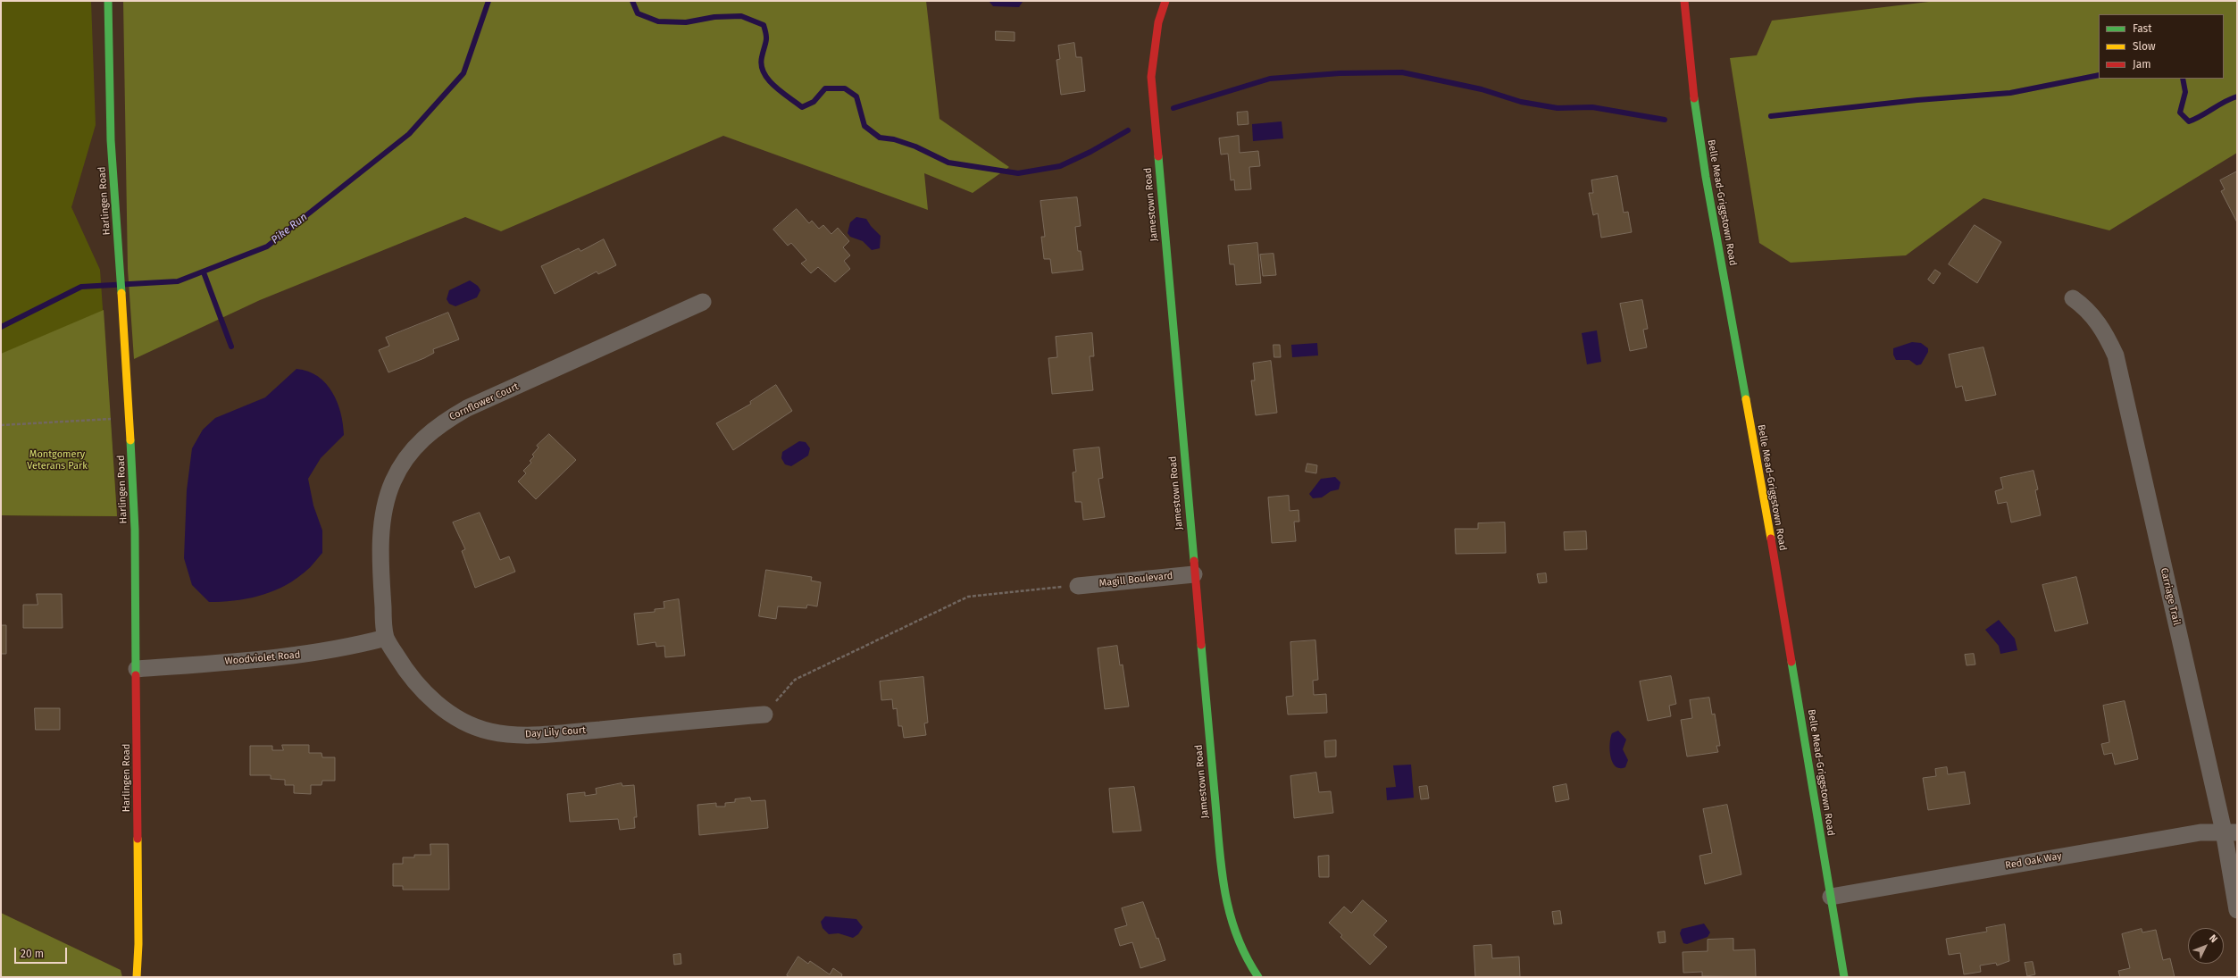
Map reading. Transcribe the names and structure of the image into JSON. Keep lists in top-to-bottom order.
{
  "streets": {
    "street": [
      "Harlingen Road",
      "Belle Mead-Griggstown Road",
      "Jamestown Road",
      "Cornflower Court",
      "Magill Boulevard",
      "Carriage Trail",
      "Woodviolet Road",
      "Day Lily Court",
      "Red Oak Way"
    ]
  },
  "crossings": [
    ["Harlingen Road", "Woodviolet Road"],
    ["Belle Mead-Griggstown Road", "Red Oak Way"],
    ["Jamestown Road", "Magill Boulevard"],
    ["Cornflower Court", "Woodviolet Road"],
    ["Cornflower Court", "Day Lily Court"],
    ["Carriage Trail", "Red Oak Way"],
    ["Woodviolet Road", "Day Lily Court"]
  ],
  "water": ["Pike Run"],
  "parks": ["Montgomery Veterans Park"],
  "legend": ["Fast", "Slow", "Jam"],
  "scale_bar": "20 m",
  "north": "top right"
}
